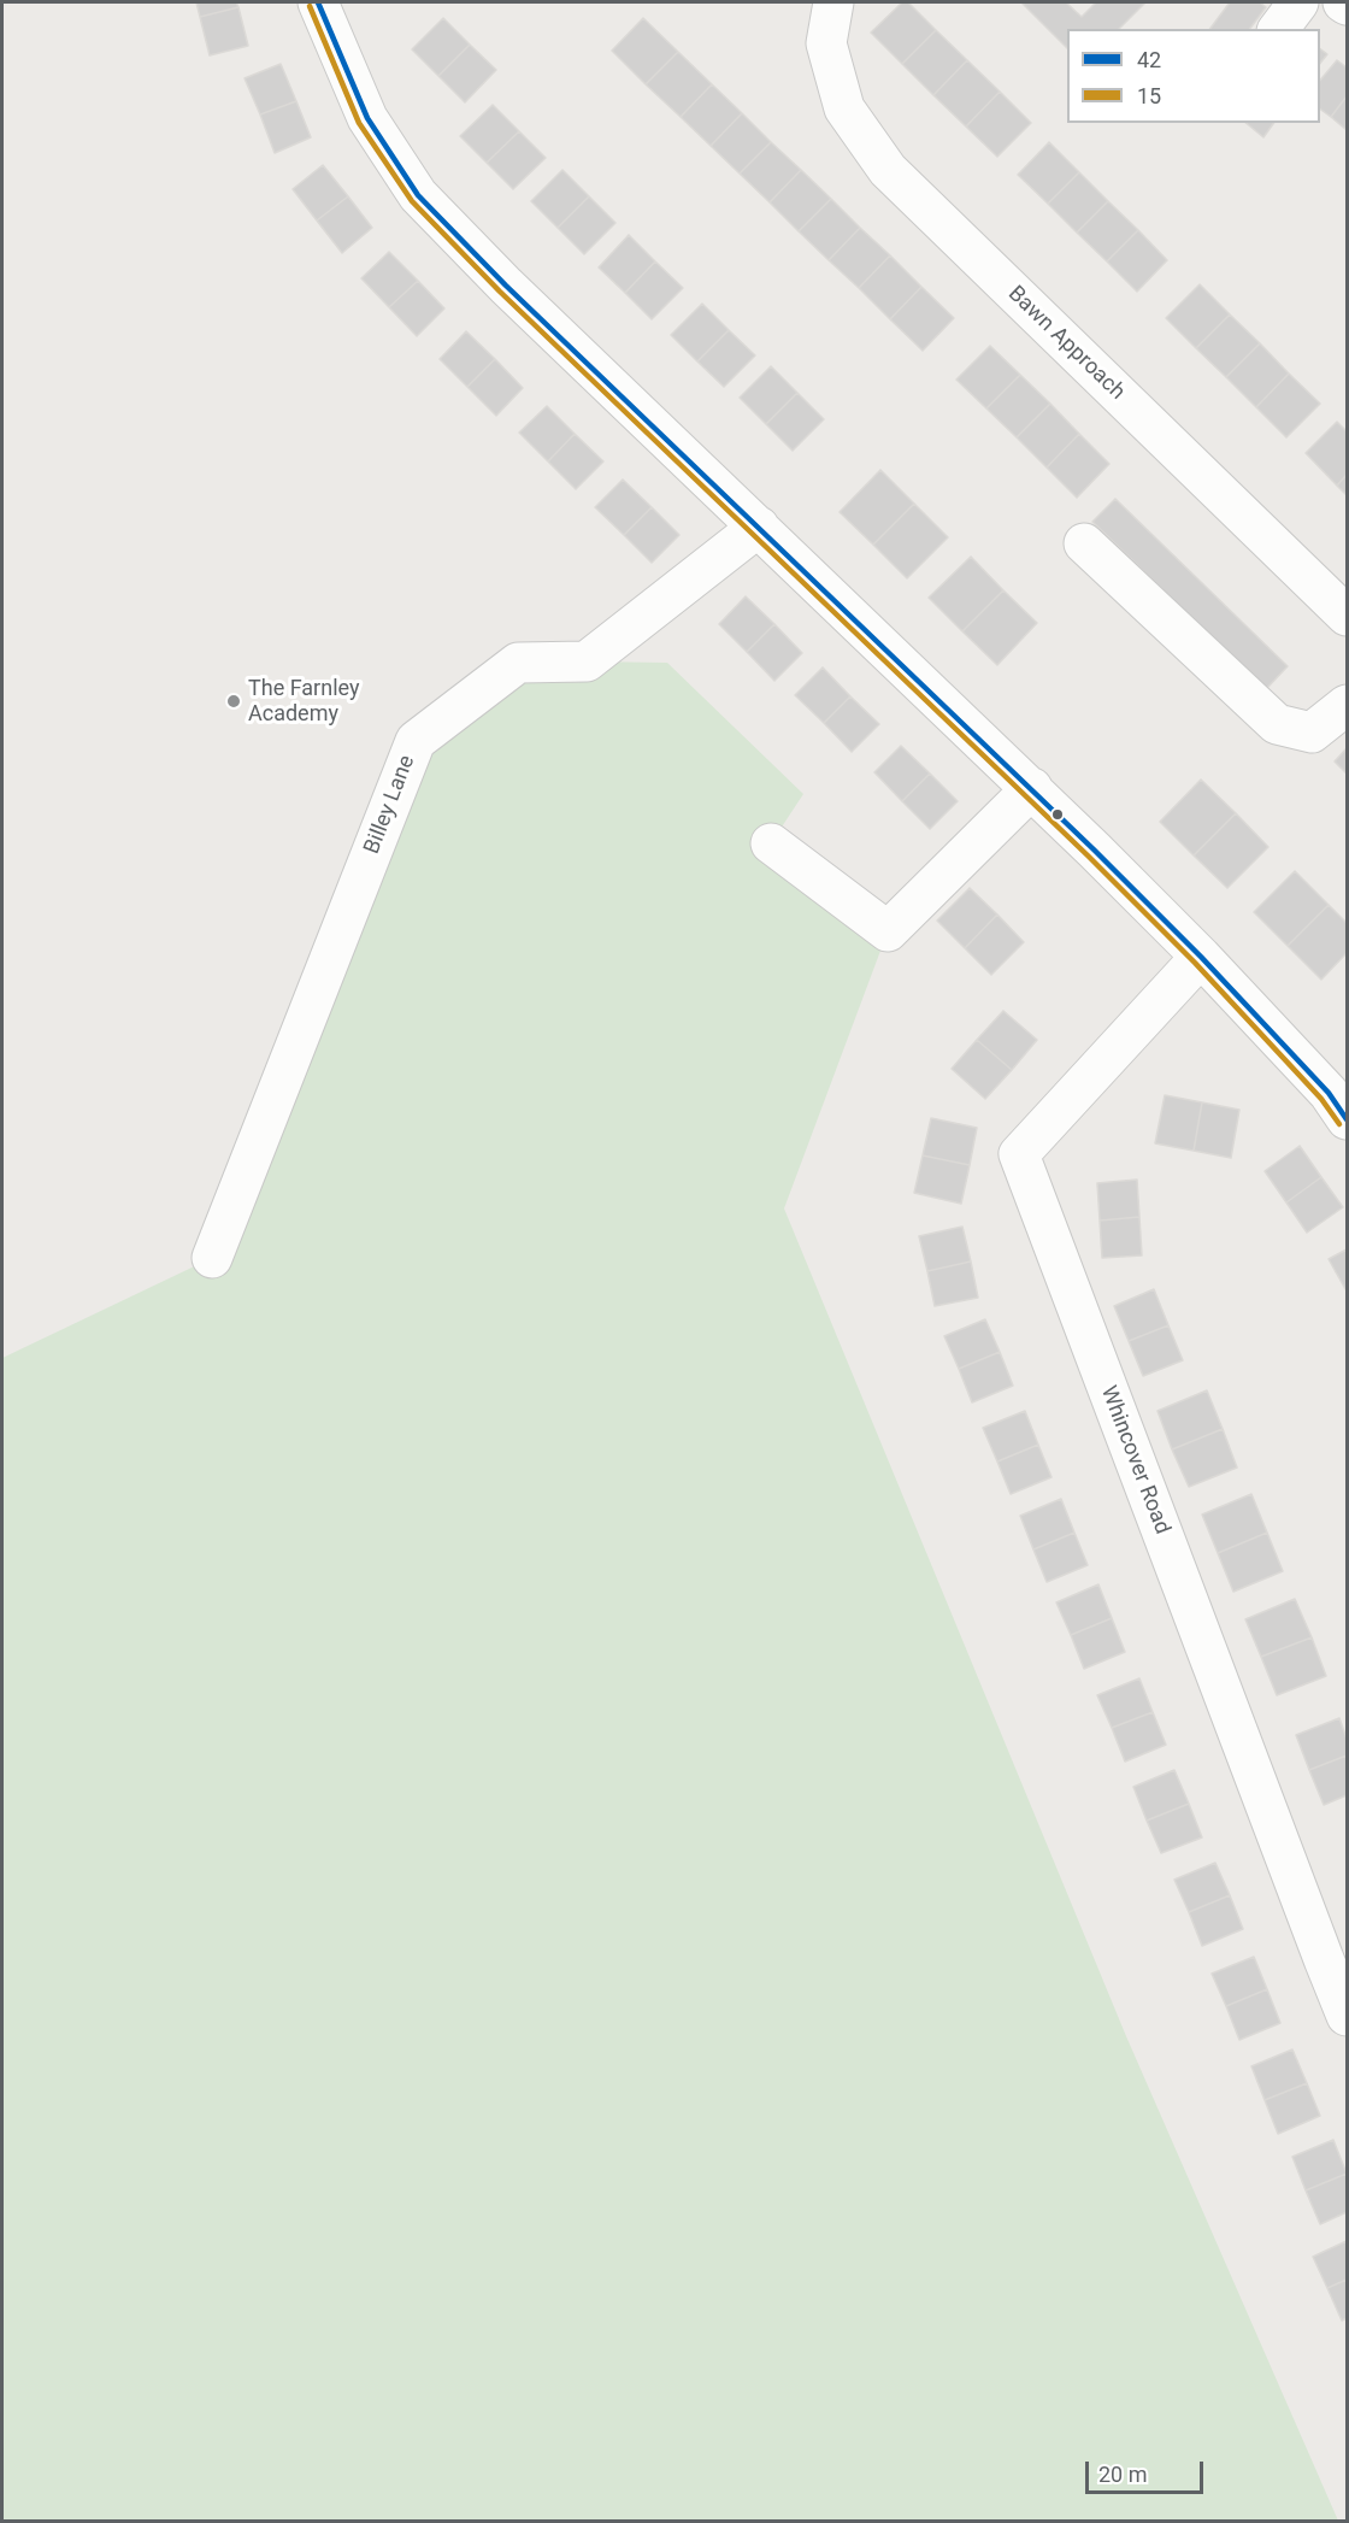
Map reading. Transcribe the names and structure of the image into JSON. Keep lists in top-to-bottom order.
{
  "streets": {
    "street": ["Bawn Approach", "Billey Lane", "Whincover Road"]
  },
  "places": ["The Farnley Academy"],
  "lines": ["transit line 42", "transit line 15"],
  "legend": ["42", "15"],
  "scale_bar": "20 m"
}
